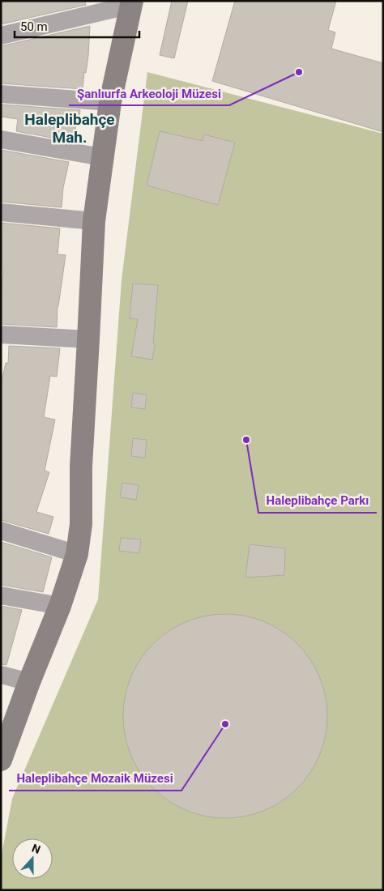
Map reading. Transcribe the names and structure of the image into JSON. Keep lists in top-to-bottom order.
{
  "districts": ["Haleplibahçe Mah."],
  "places": ["Şanlıurfa Arkeoloji Müzesi", "Haleplibahçe Parkı", "Haleplibahçe Mozaik Müzesi"],
  "scale_bar": "50 m",
  "north": "top"
}
